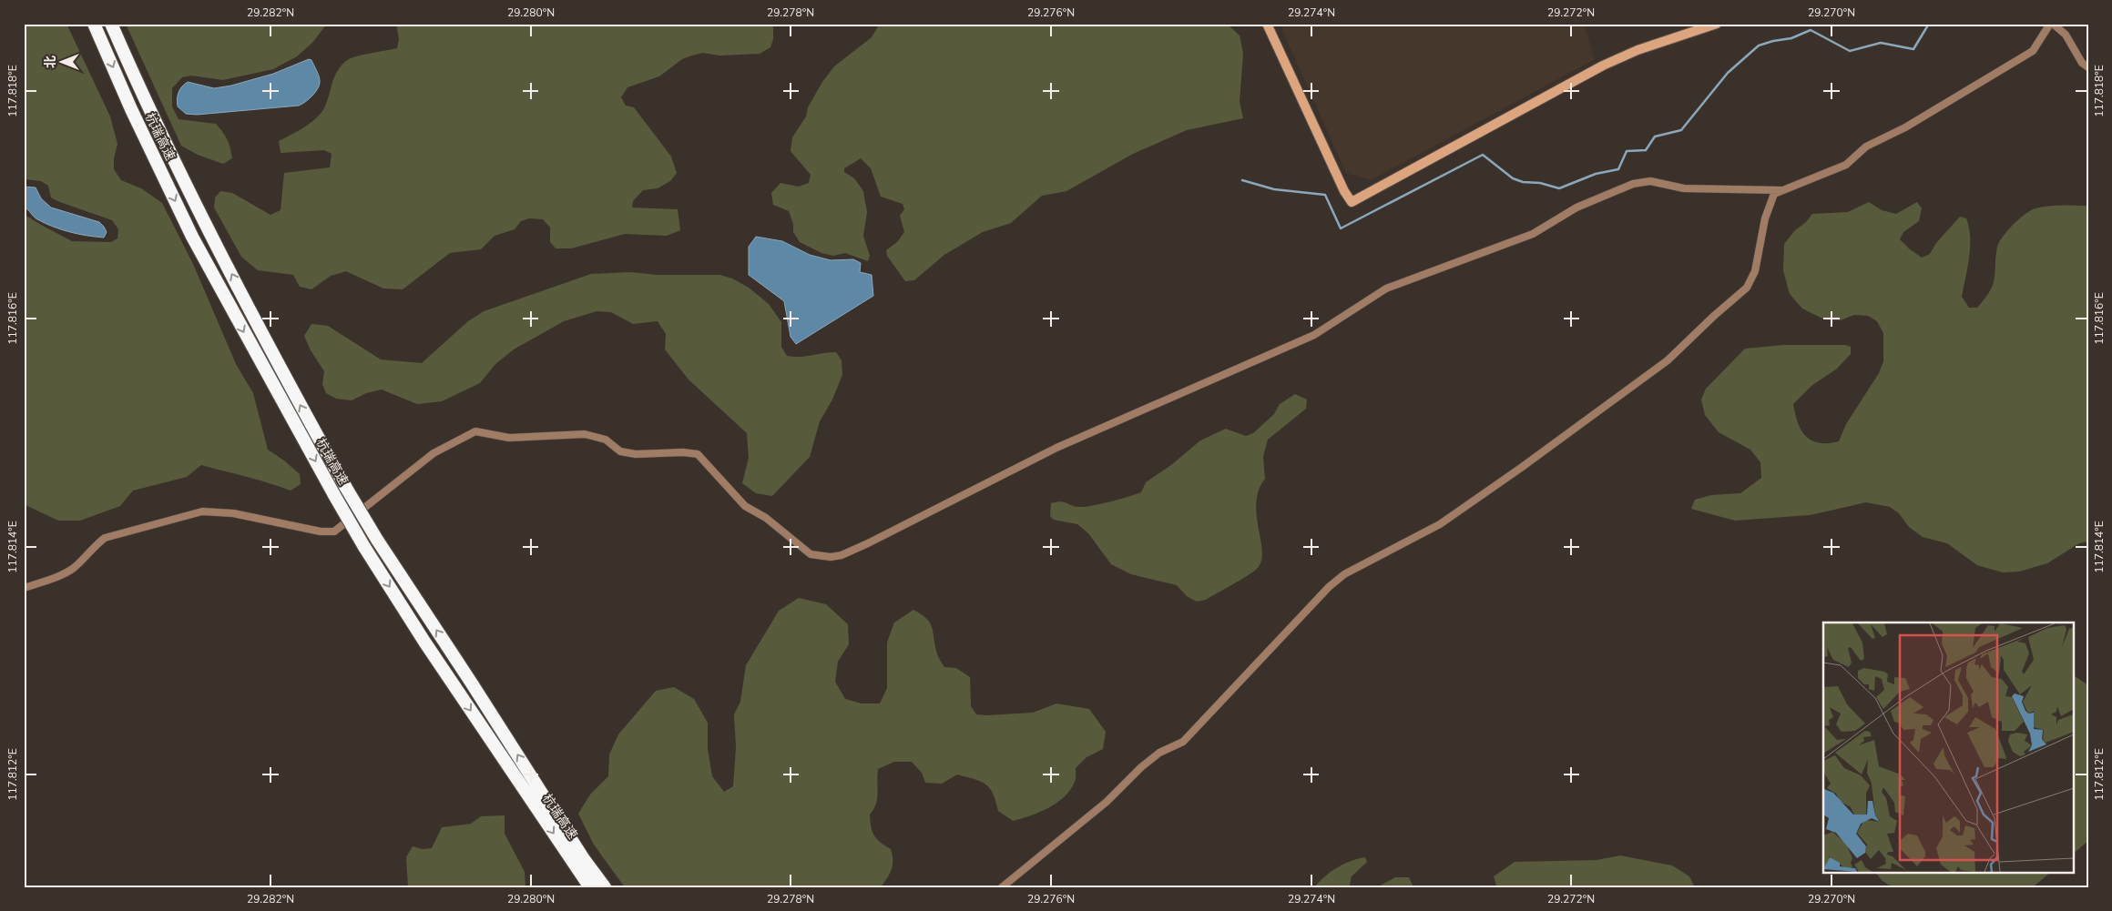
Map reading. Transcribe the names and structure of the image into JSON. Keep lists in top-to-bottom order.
{
  "streets": {
    "highway": ["杭瑞高速"]
  },
  "north": "left",
  "coordinates": [
    "29.282°N",
    "29.280°N",
    "29.278°N",
    "29.276°N",
    "29.274°N",
    "29.272°N",
    "29.270°N",
    "117.818°E",
    "117.816°E",
    "117.814°E",
    "117.812°E"
  ]
}
